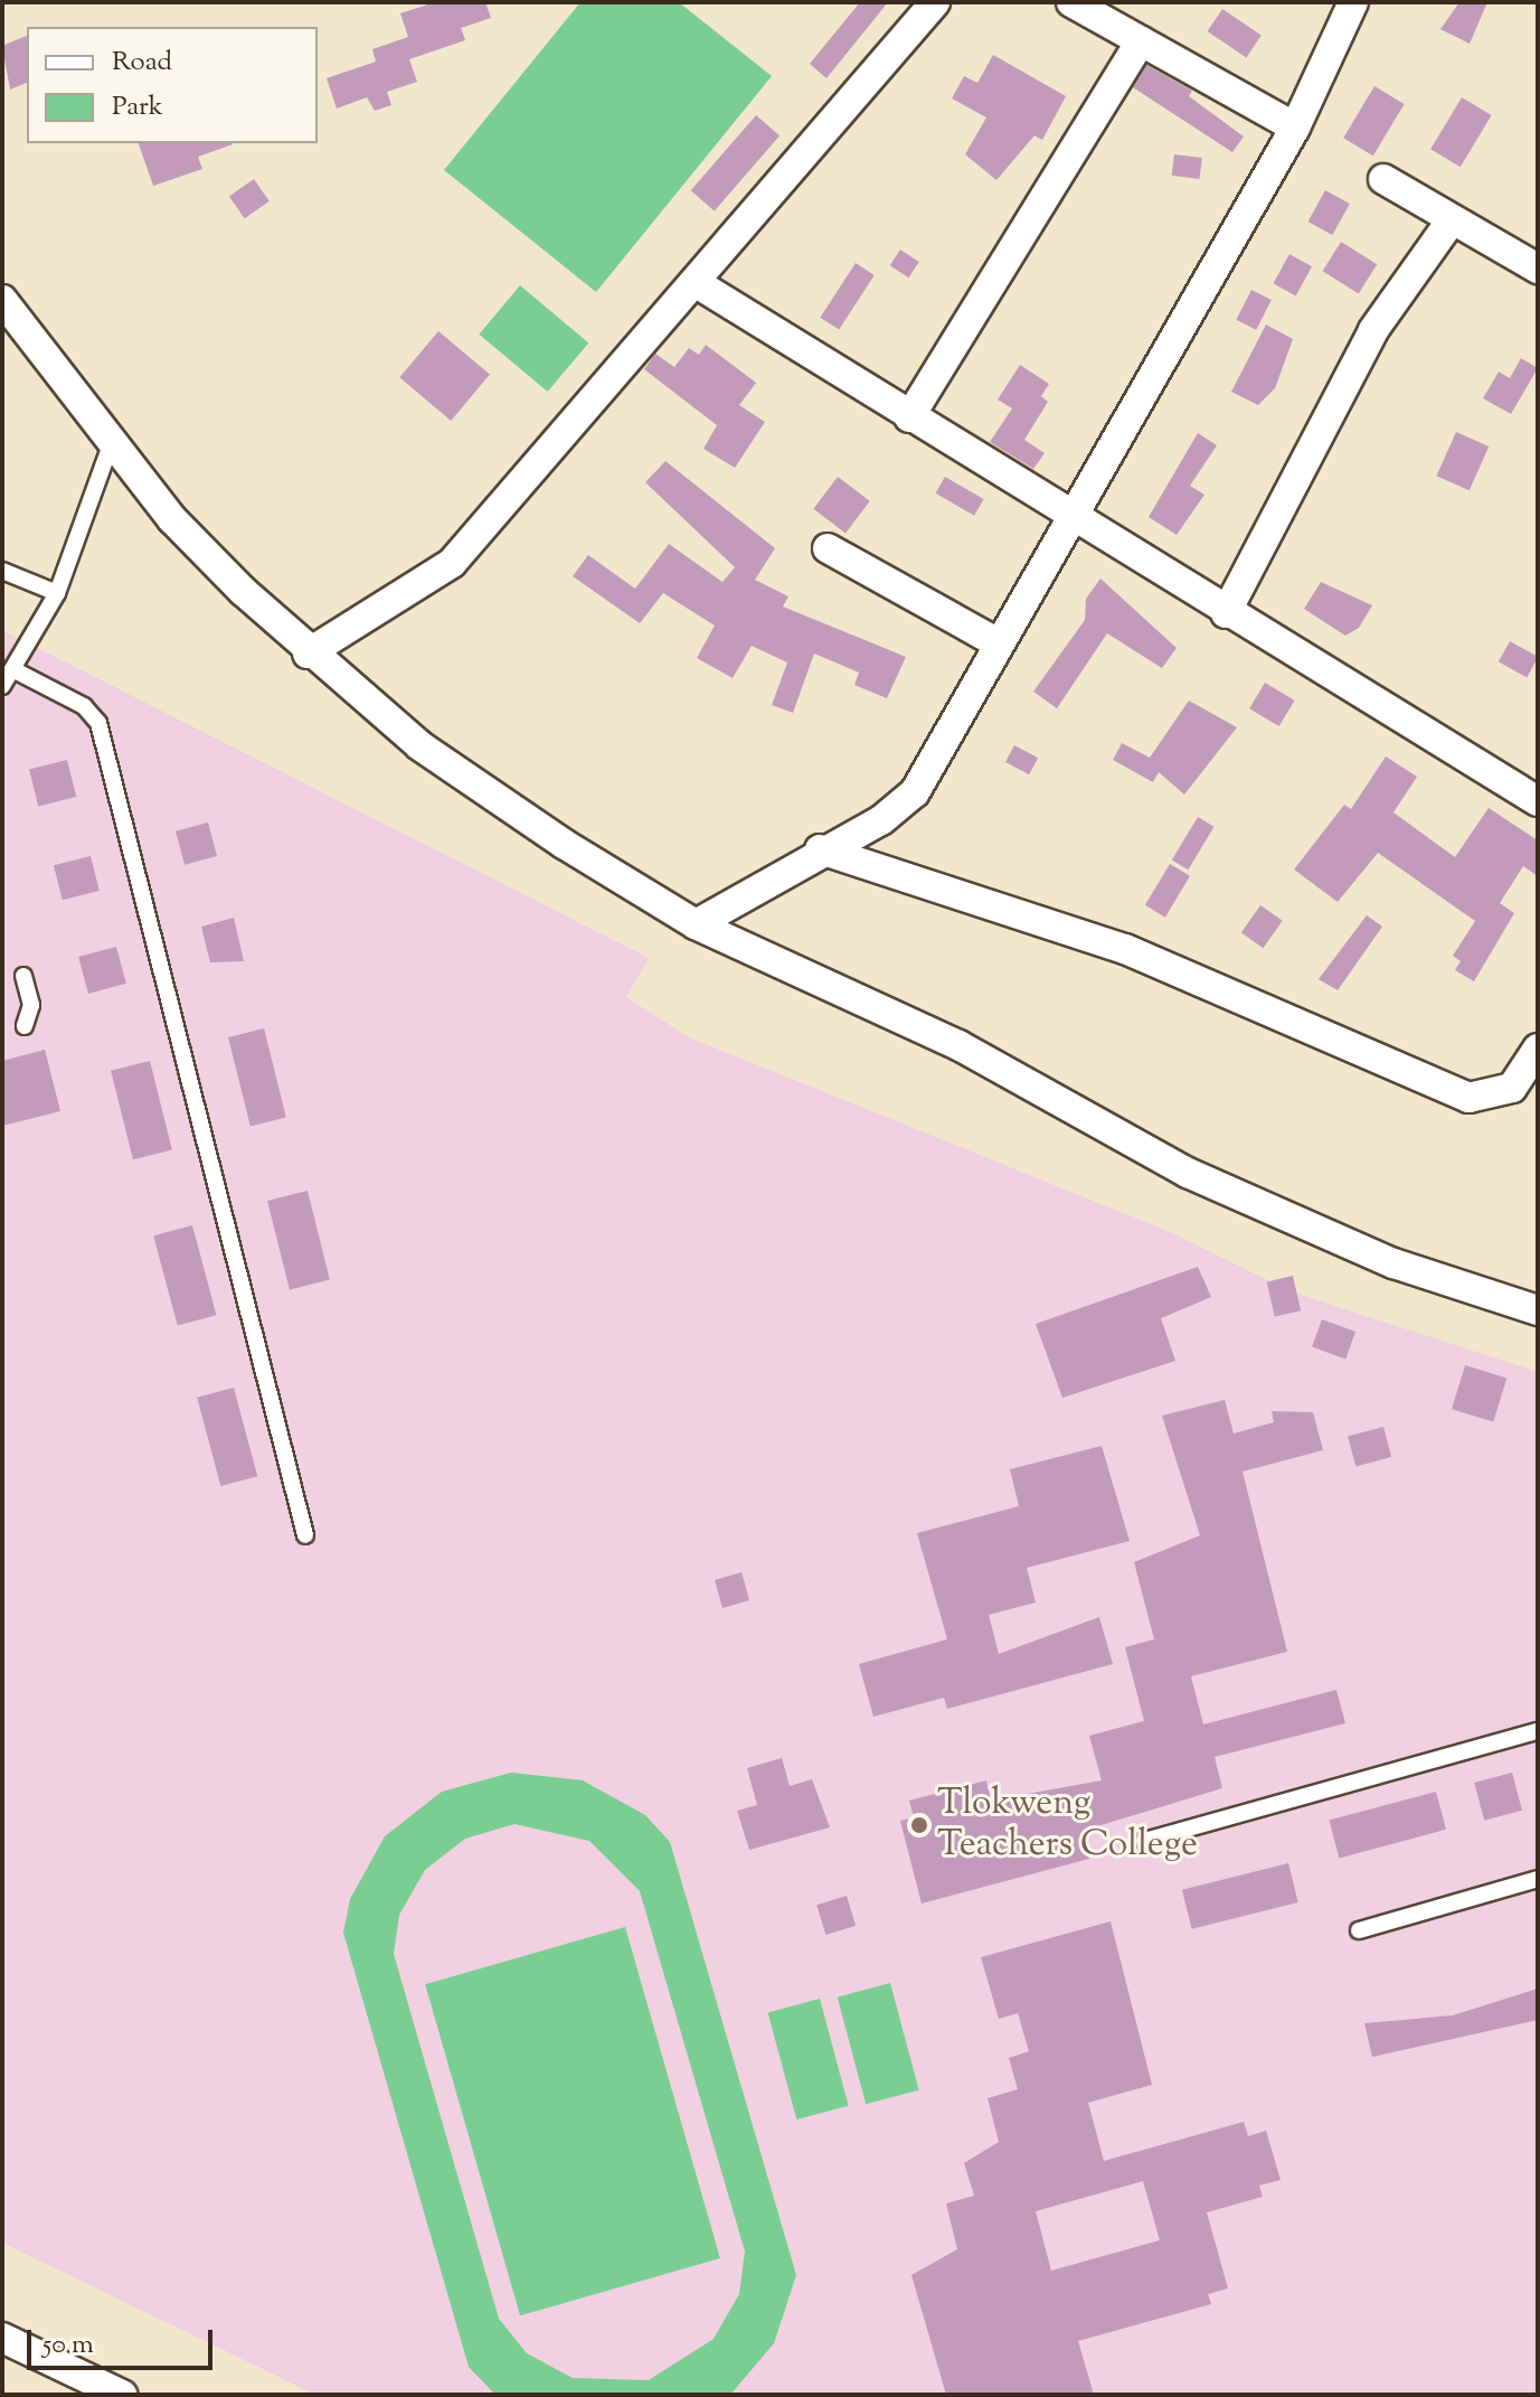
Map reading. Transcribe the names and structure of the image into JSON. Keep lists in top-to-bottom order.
{
  "places": ["Tlokweng Teachers College"],
  "legend": ["Road", "Park"],
  "scale_bar": "50 m"
}
